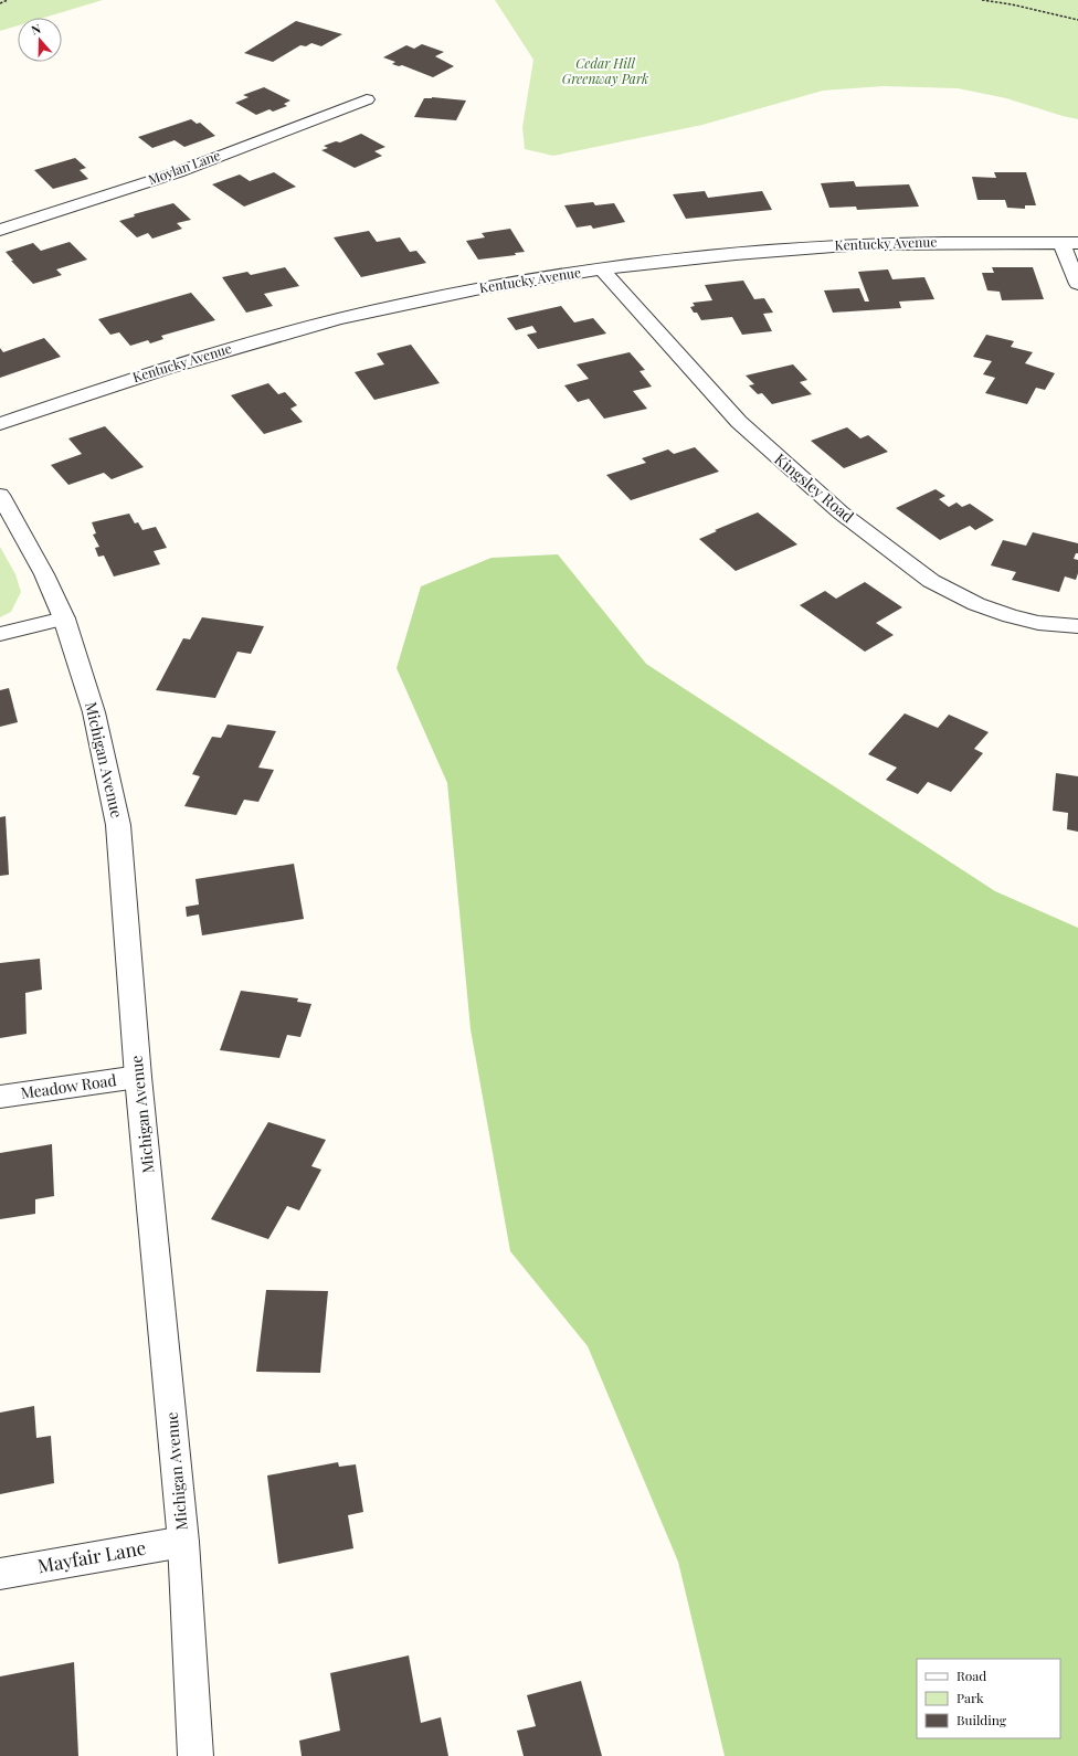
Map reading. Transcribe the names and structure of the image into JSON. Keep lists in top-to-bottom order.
{
  "streets": {
    "street": [
      "Moylan Lane",
      "Kentucky Avenue",
      "Kingsley Road",
      "Michigan Avenue",
      "Meadow Road",
      "Mayfair Lane"
    ]
  },
  "crossings": [
    ["Kentucky Avenue", "Kingsley Road"],
    ["Michigan Avenue", "Meadow Road"],
    ["Michigan Avenue", "Mayfair Lane"]
  ],
  "parks": ["Cedar Hill Greenway Park"],
  "legend": ["Road", "Park", "Building"],
  "north": "top"
}
